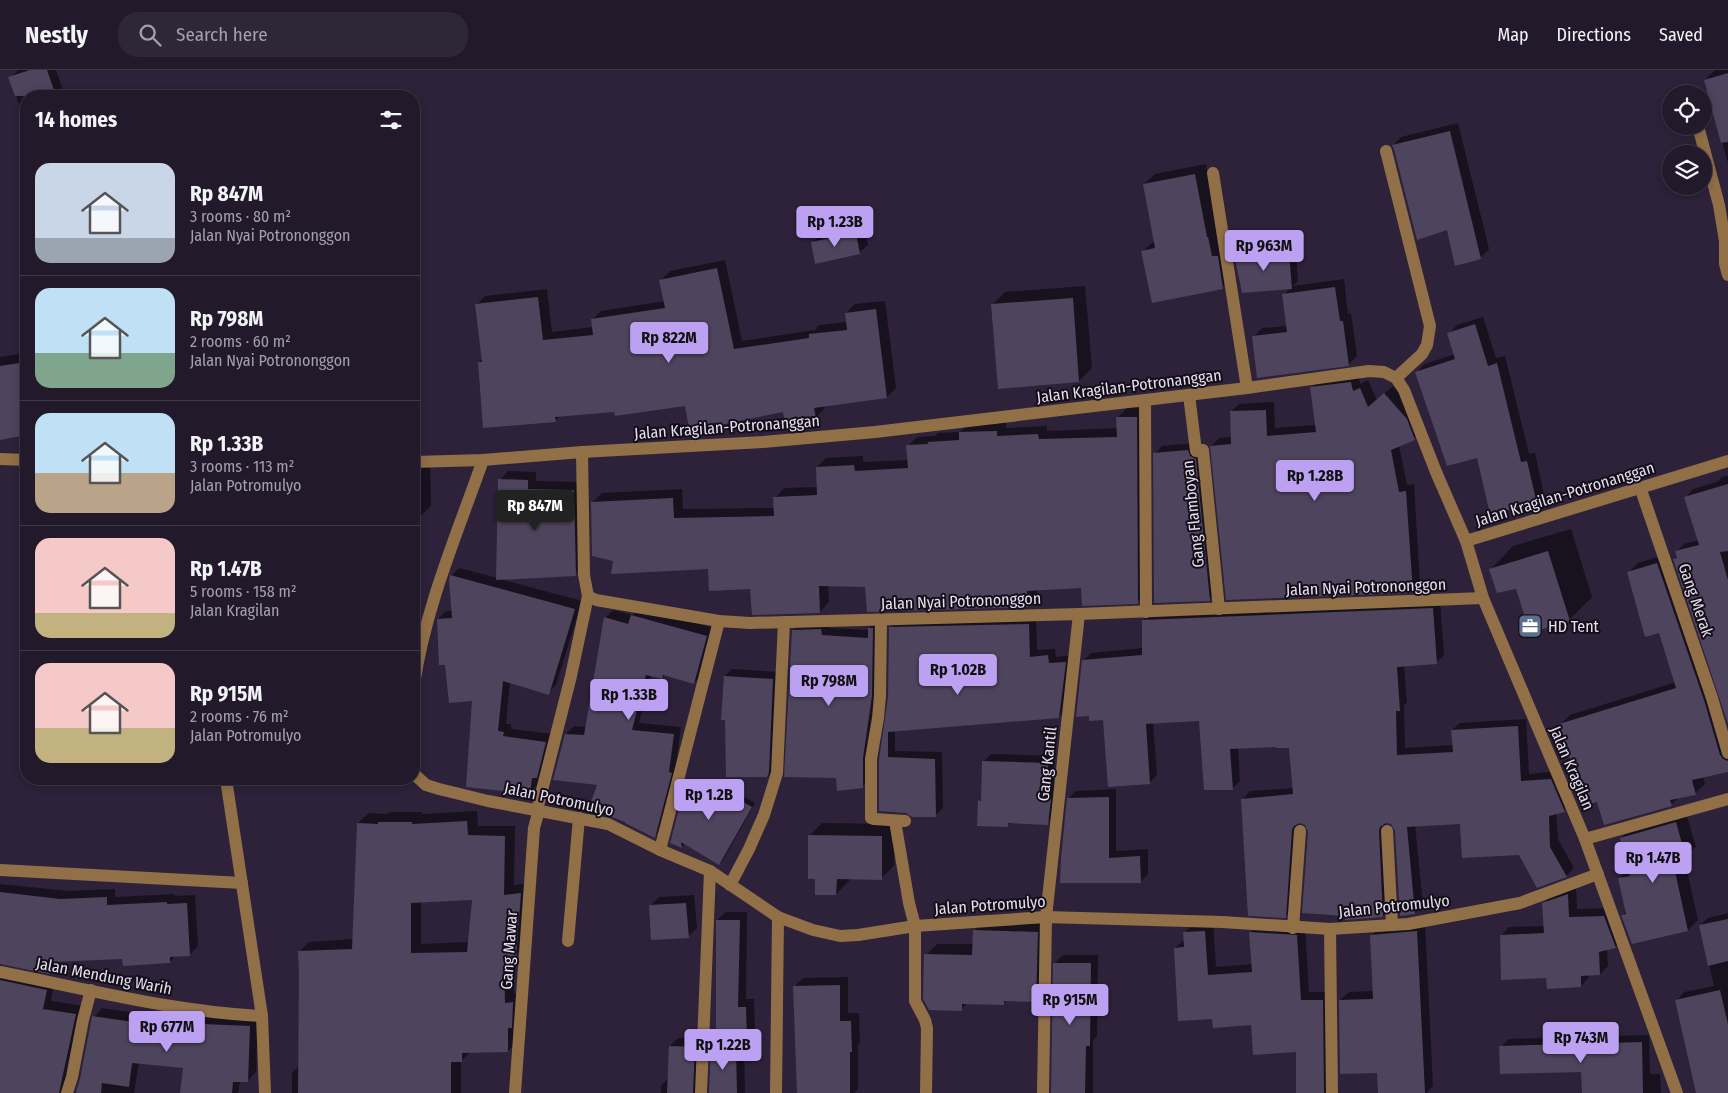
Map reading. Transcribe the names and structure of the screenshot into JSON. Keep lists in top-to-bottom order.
{
  "streets": {
    "street": [
      "Jalan Kragilan-Potronanggan",
      "Gang Flamboyan",
      "Jalan Nyai Potrononggon",
      "Gang Merak",
      "Gang Kantil",
      "Jalan Kragilan",
      "Jalan Potromulyo",
      "Gang Mawar",
      "Jalan Mendung Warih"
    ]
  },
  "crossings": [
    ["Jalan Kragilan-Potronanggan", "Gang Flamboyan"],
    ["Jalan Kragilan-Potronanggan", "Gang Merak"],
    ["Jalan Kragilan-Potronanggan", "Jalan Kragilan"],
    ["Gang Flamboyan", "Jalan Nyai Potrononggon"],
    ["Jalan Nyai Potrononggon", "Gang Kantil"],
    ["Jalan Nyai Potrononggon", "Jalan Kragilan"],
    ["Jalan Nyai Potrononggon", "Gang Mawar"],
    ["Gang Kantil", "Jalan Potromulyo"],
    ["Jalan Kragilan", "Jalan Potromulyo"],
    ["Jalan Potromulyo", "Gang Mawar"]
  ],
  "places": {
    "office": ["HD Tent"]
  },
  "page": {
    "header": "Nestly",
    "search": "Search here",
    "nav": ["Map", "Directions", "Saved"],
    "heading": "14 homes",
    "list": [
      {
        "name": "Rp 847M",
        "note": "3 rooms · 80 m² · Jalan Nyai Potrononggon"
      },
      {
        "name": "Rp 798M",
        "note": "2 rooms · 60 m² · Jalan Nyai Potrononggon"
      },
      {
        "name": "Rp 1.33B",
        "note": "3 rooms · 113 m² · Jalan Potromulyo"
      },
      {
        "name": "Rp 1.47B",
        "note": "5 rooms · 158 m² · Jalan Kragilan"
      },
      {
        "name": "Rp 915M",
        "note": "2 rooms · 76 m² · Jalan Potromulyo"
      }
    ],
    "price": [
      "Rp 1.23B",
      "Rp 963M",
      "Rp 822M",
      "Rp 1.28B",
      "Rp 847M",
      "Rp 1.02B",
      "Rp 798M",
      "Rp 1.33B",
      "Rp 1.2B",
      "Rp 1.47B",
      "Rp 915M",
      "Rp 677M",
      "Rp 743M",
      "Rp 1.22B"
    ]
  }
}
